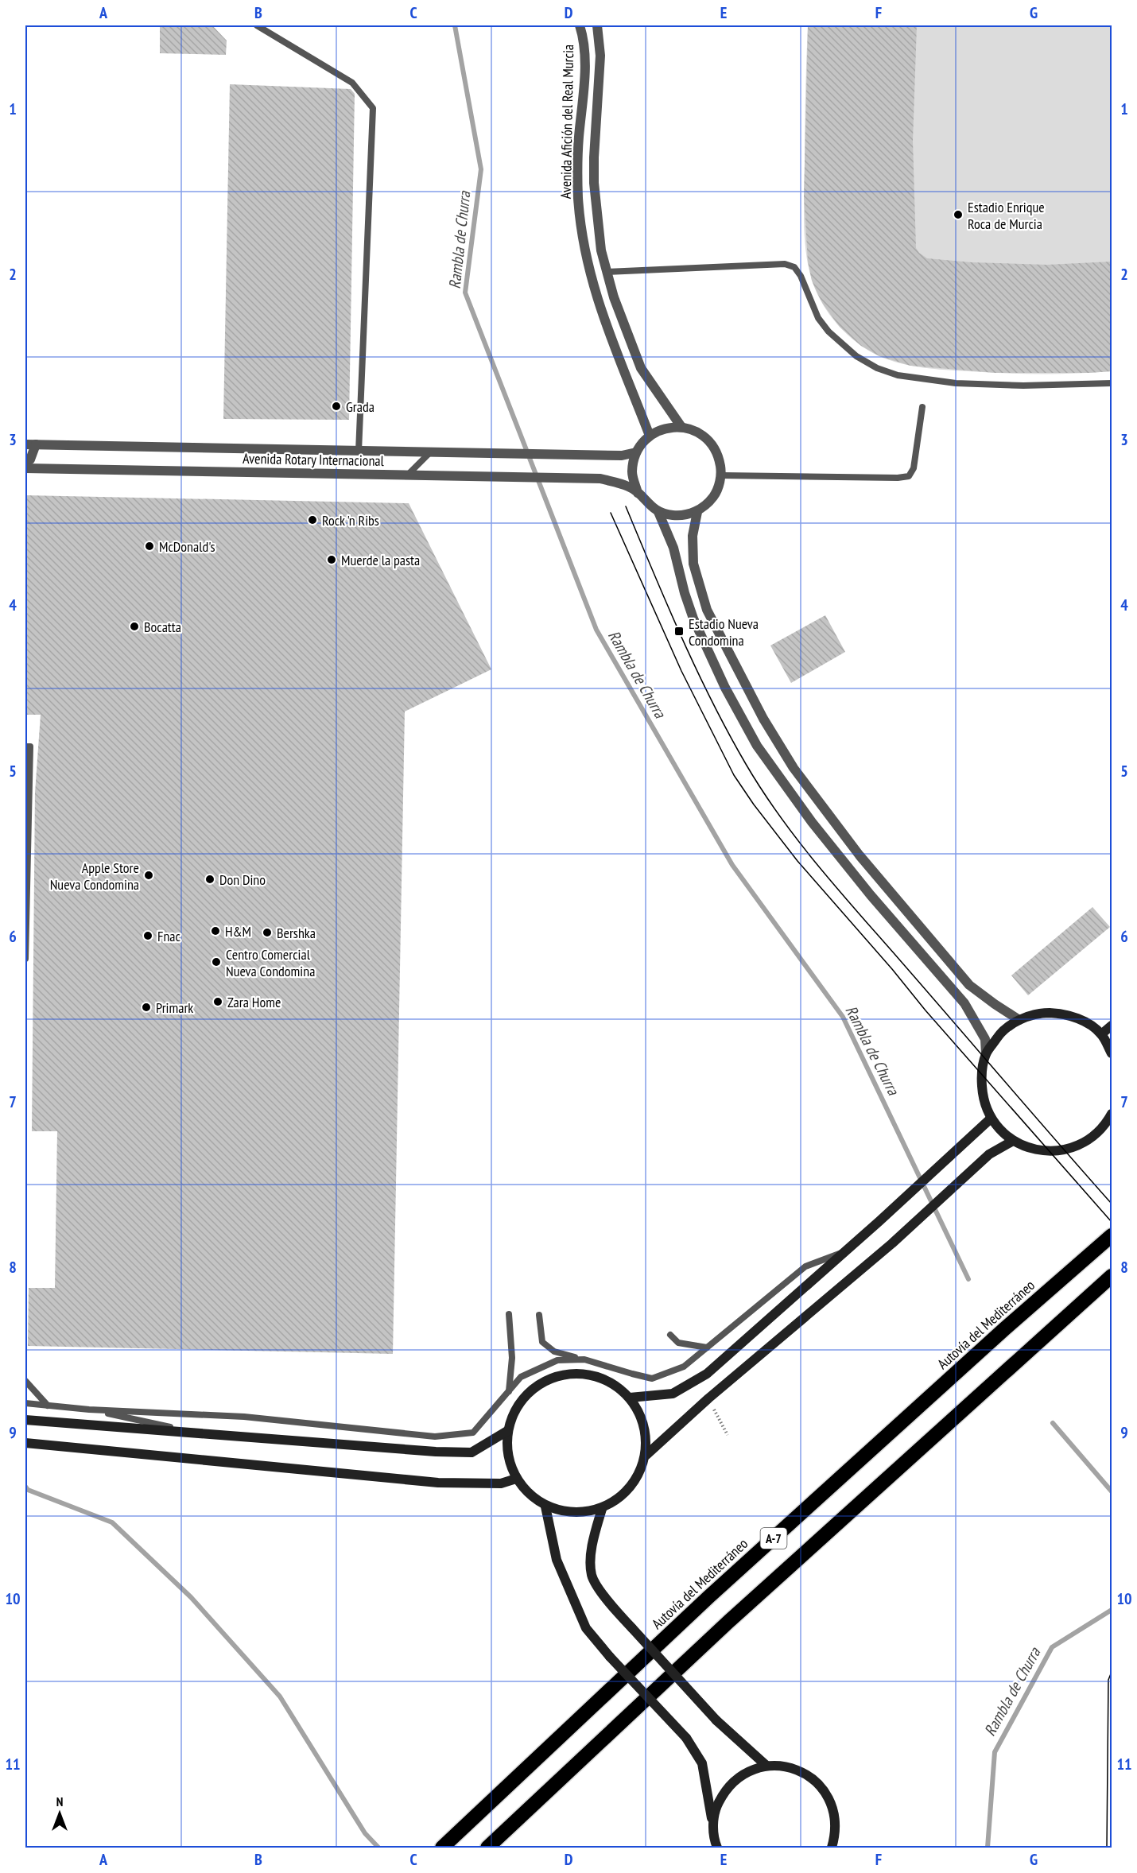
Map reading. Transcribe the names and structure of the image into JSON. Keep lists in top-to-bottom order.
{
  "streets": {
    "highway": ["Autovía del Mediterráneo", "A-7"],
    "street": ["Avenida Afición del Real Murcia", "Avenida Rotary Internacional"]
  },
  "crossings": [
    ["Avenida Afición del Real Murcia", "Avenida Rotary Internacional"]
  ],
  "water": ["Rambla de Churra"],
  "places": {
    "other": [
      "Estadio Enrique Roca de Murcia",
      "Grada",
      "Rock 'n Ribs",
      "McDonald's",
      "Muerde la pasta",
      "Bocatta",
      "Apple Store Nueva Condomina",
      "Don Dino",
      "H&M",
      "Bershka",
      "Fnac",
      "Centro Comercial Nueva Condomina",
      "Zara Home",
      "Primark"
    ],
    "transit": ["Estadio Nueva Condomina"]
  },
  "north": "top",
  "grid": {
    "columns": [
      "A",
      "B",
      "C",
      "D",
      "E",
      "F",
      "G"
    ],
    "rows": [
      "1",
      "2",
      "3",
      "4",
      "5",
      "6",
      "7",
      "8",
      "9",
      "10",
      "11"
    ]
  }
}
